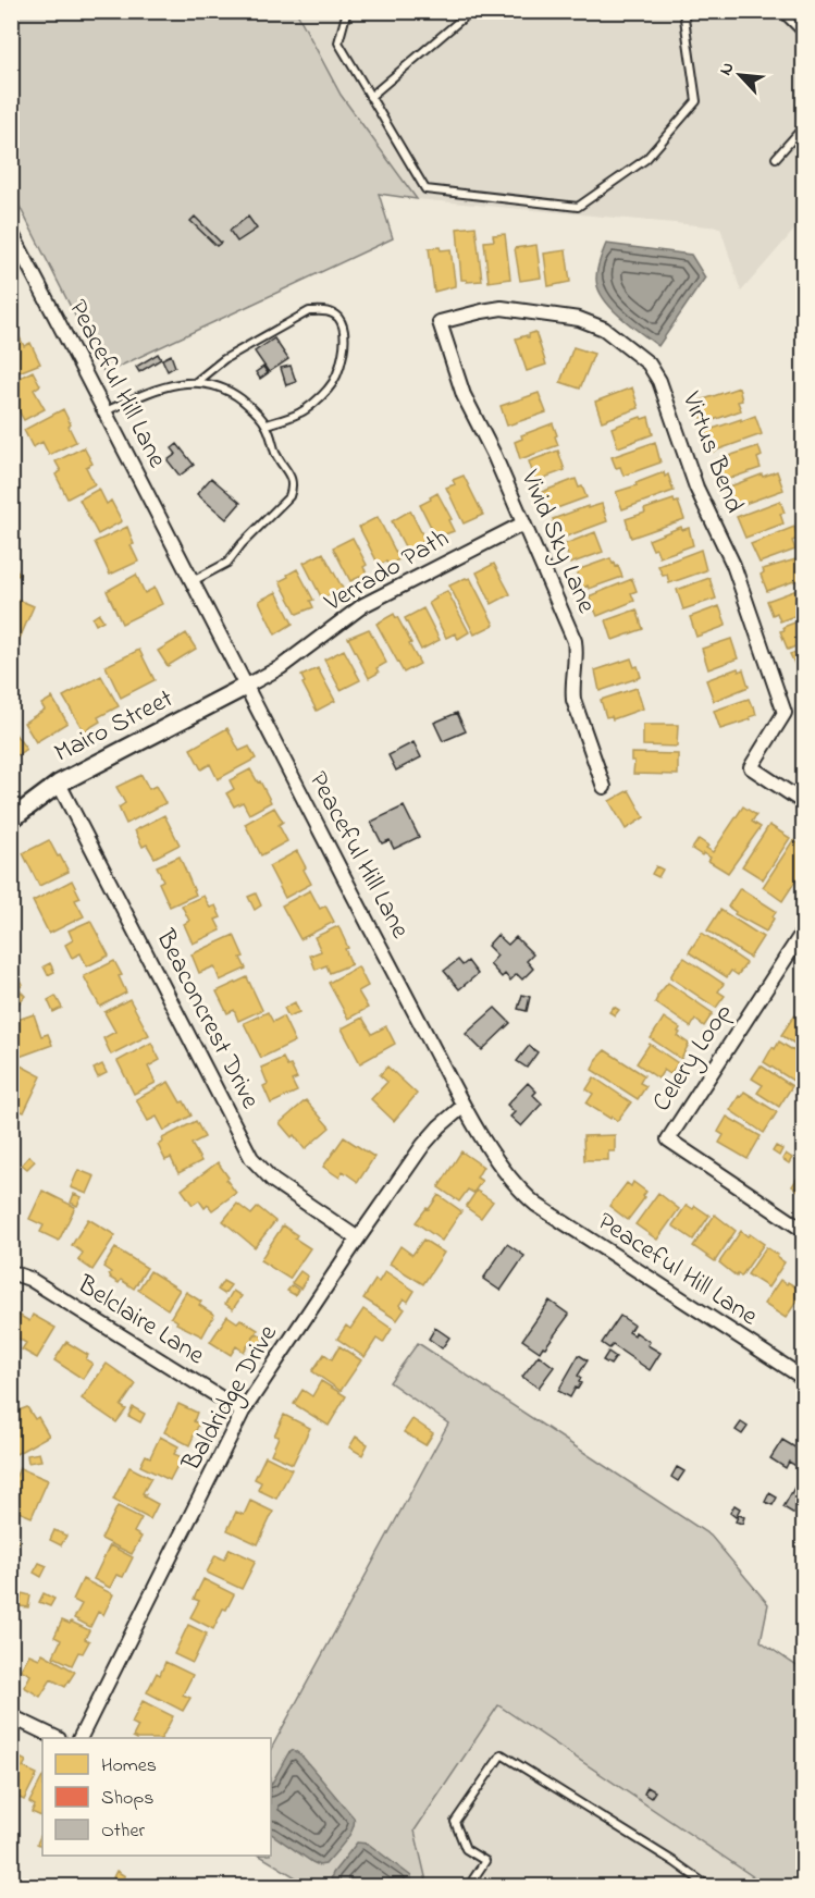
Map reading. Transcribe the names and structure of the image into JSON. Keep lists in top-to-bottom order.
{
  "streets": {
    "street": [
      "Peaceful Hill Lane",
      "Virtus Bend",
      "Vivid Sky Lane",
      "Verrado Path",
      "Mairo Street",
      "Beaconcrest Drive",
      "Celery Loop",
      "Belclaire Lane",
      "Baldridge Drive"
    ]
  },
  "crossings": [
    ["Peaceful Hill Lane", "Verrado Path"],
    ["Peaceful Hill Lane", "Mairo Street"],
    ["Peaceful Hill Lane", "Baldridge Drive"],
    ["Virtus Bend", "Vivid Sky Lane"],
    ["Vivid Sky Lane", "Verrado Path"],
    ["Verrado Path", "Mairo Street"],
    ["Mairo Street", "Beaconcrest Drive"],
    ["Beaconcrest Drive", "Baldridge Drive"],
    ["Belclaire Lane", "Baldridge Drive"]
  ],
  "legend": ["Homes", "Shops", "Other"],
  "north": "top left"
}
